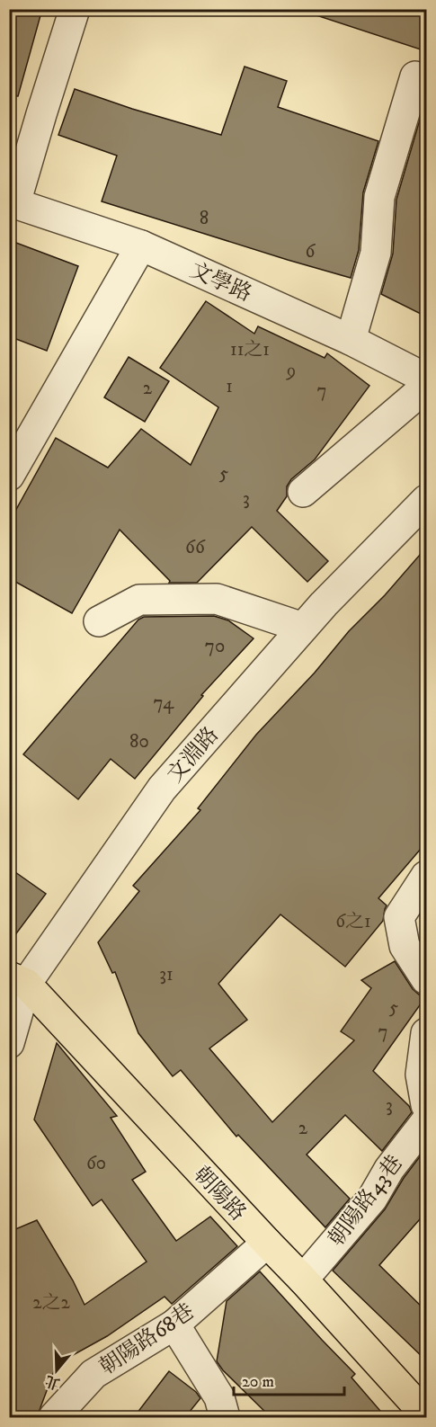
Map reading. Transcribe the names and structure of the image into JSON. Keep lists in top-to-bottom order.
{
  "streets": {
    "main road": ["朝陽路"],
    "street": [
      "文學路",
      "文淵路",
      "朝陽路43巷",
      "朝陽路68巷"
    ]
  },
  "crossings": [
    ["文淵路", "朝陽路"],
    ["朝陽路", "朝陽路43巷"],
    ["朝陽路", "朝陽路68巷"]
  ],
  "house_numbers": [
    "8",
    "6",
    "11之1",
    "9",
    "1",
    "2",
    "7",
    "5",
    "3",
    "66",
    "70",
    "74",
    "80",
    "6之1",
    "31",
    "5",
    "7",
    "3",
    "2",
    "60",
    "2之2"
  ],
  "scale_bar": "20 m",
  "north": "bottom"
}
